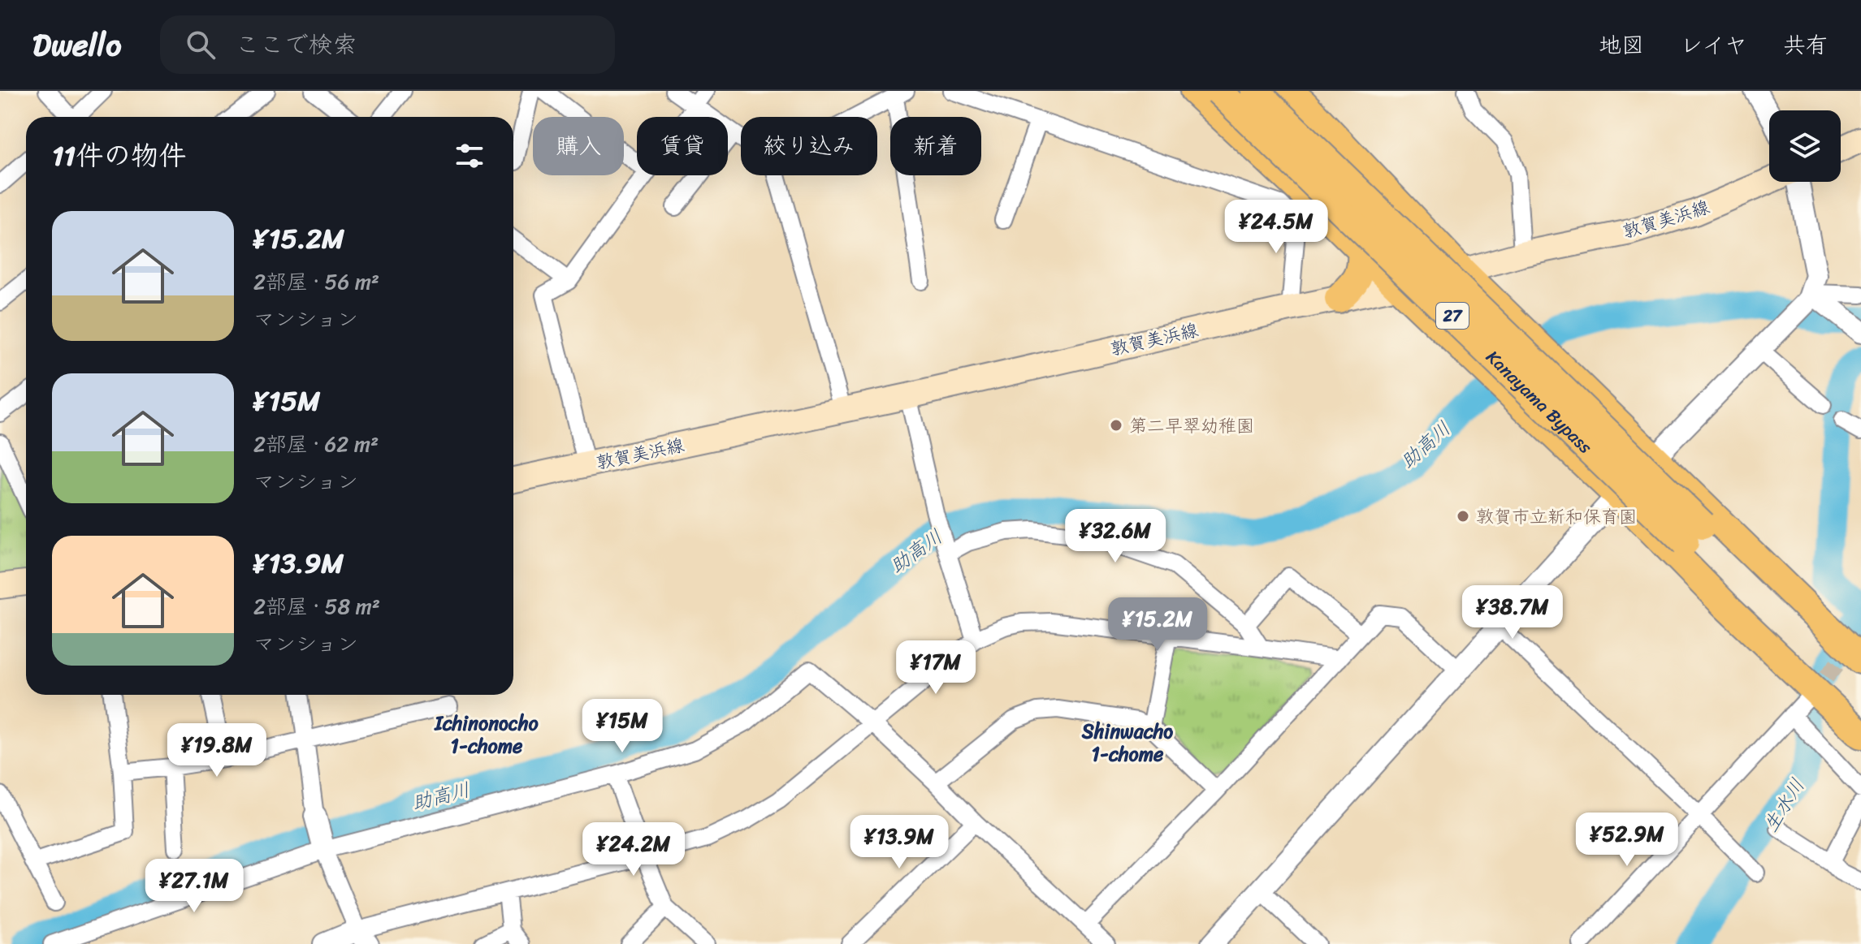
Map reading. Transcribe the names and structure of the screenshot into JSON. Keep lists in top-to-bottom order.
{
  "streets": {
    "highway": ["27", "Kanayama Bypass"],
    "main road": ["敦賀美浜線"]
  },
  "districts": ["Ichinonocho 1-chome", "Shinwacho 1-chome"],
  "water": ["助高川", "生水川"],
  "places": ["第二早翠幼稚園", "敦賀市立新和保育園"],
  "page": {
    "header": "Dwello",
    "search": "ここで検索",
    "nav": ["地図", "レイヤ", "共有"],
    "chip": [
      "購入",
      "賃貸",
      "絞り込み",
      "新着"
    ],
    "heading": "11件の物件",
    "list": [
      {
        "name": "¥15.2M",
        "note": "2部屋 · 56 m² · マンション"
      },
      {
        "name": "¥15M",
        "note": "2部屋 · 62 m² · マンション"
      },
      {
        "name": "¥13.9M",
        "note": "2部屋 · 58 m² · マンション"
      }
    ],
    "price": [
      "¥24.5M",
      "¥32.6M",
      "¥38.7M",
      "¥15.2M",
      "¥17M",
      "¥15M",
      "¥19.8M",
      "¥52.9M",
      "¥13.9M",
      "¥24.2M",
      "¥27.1M"
    ]
  }
}
